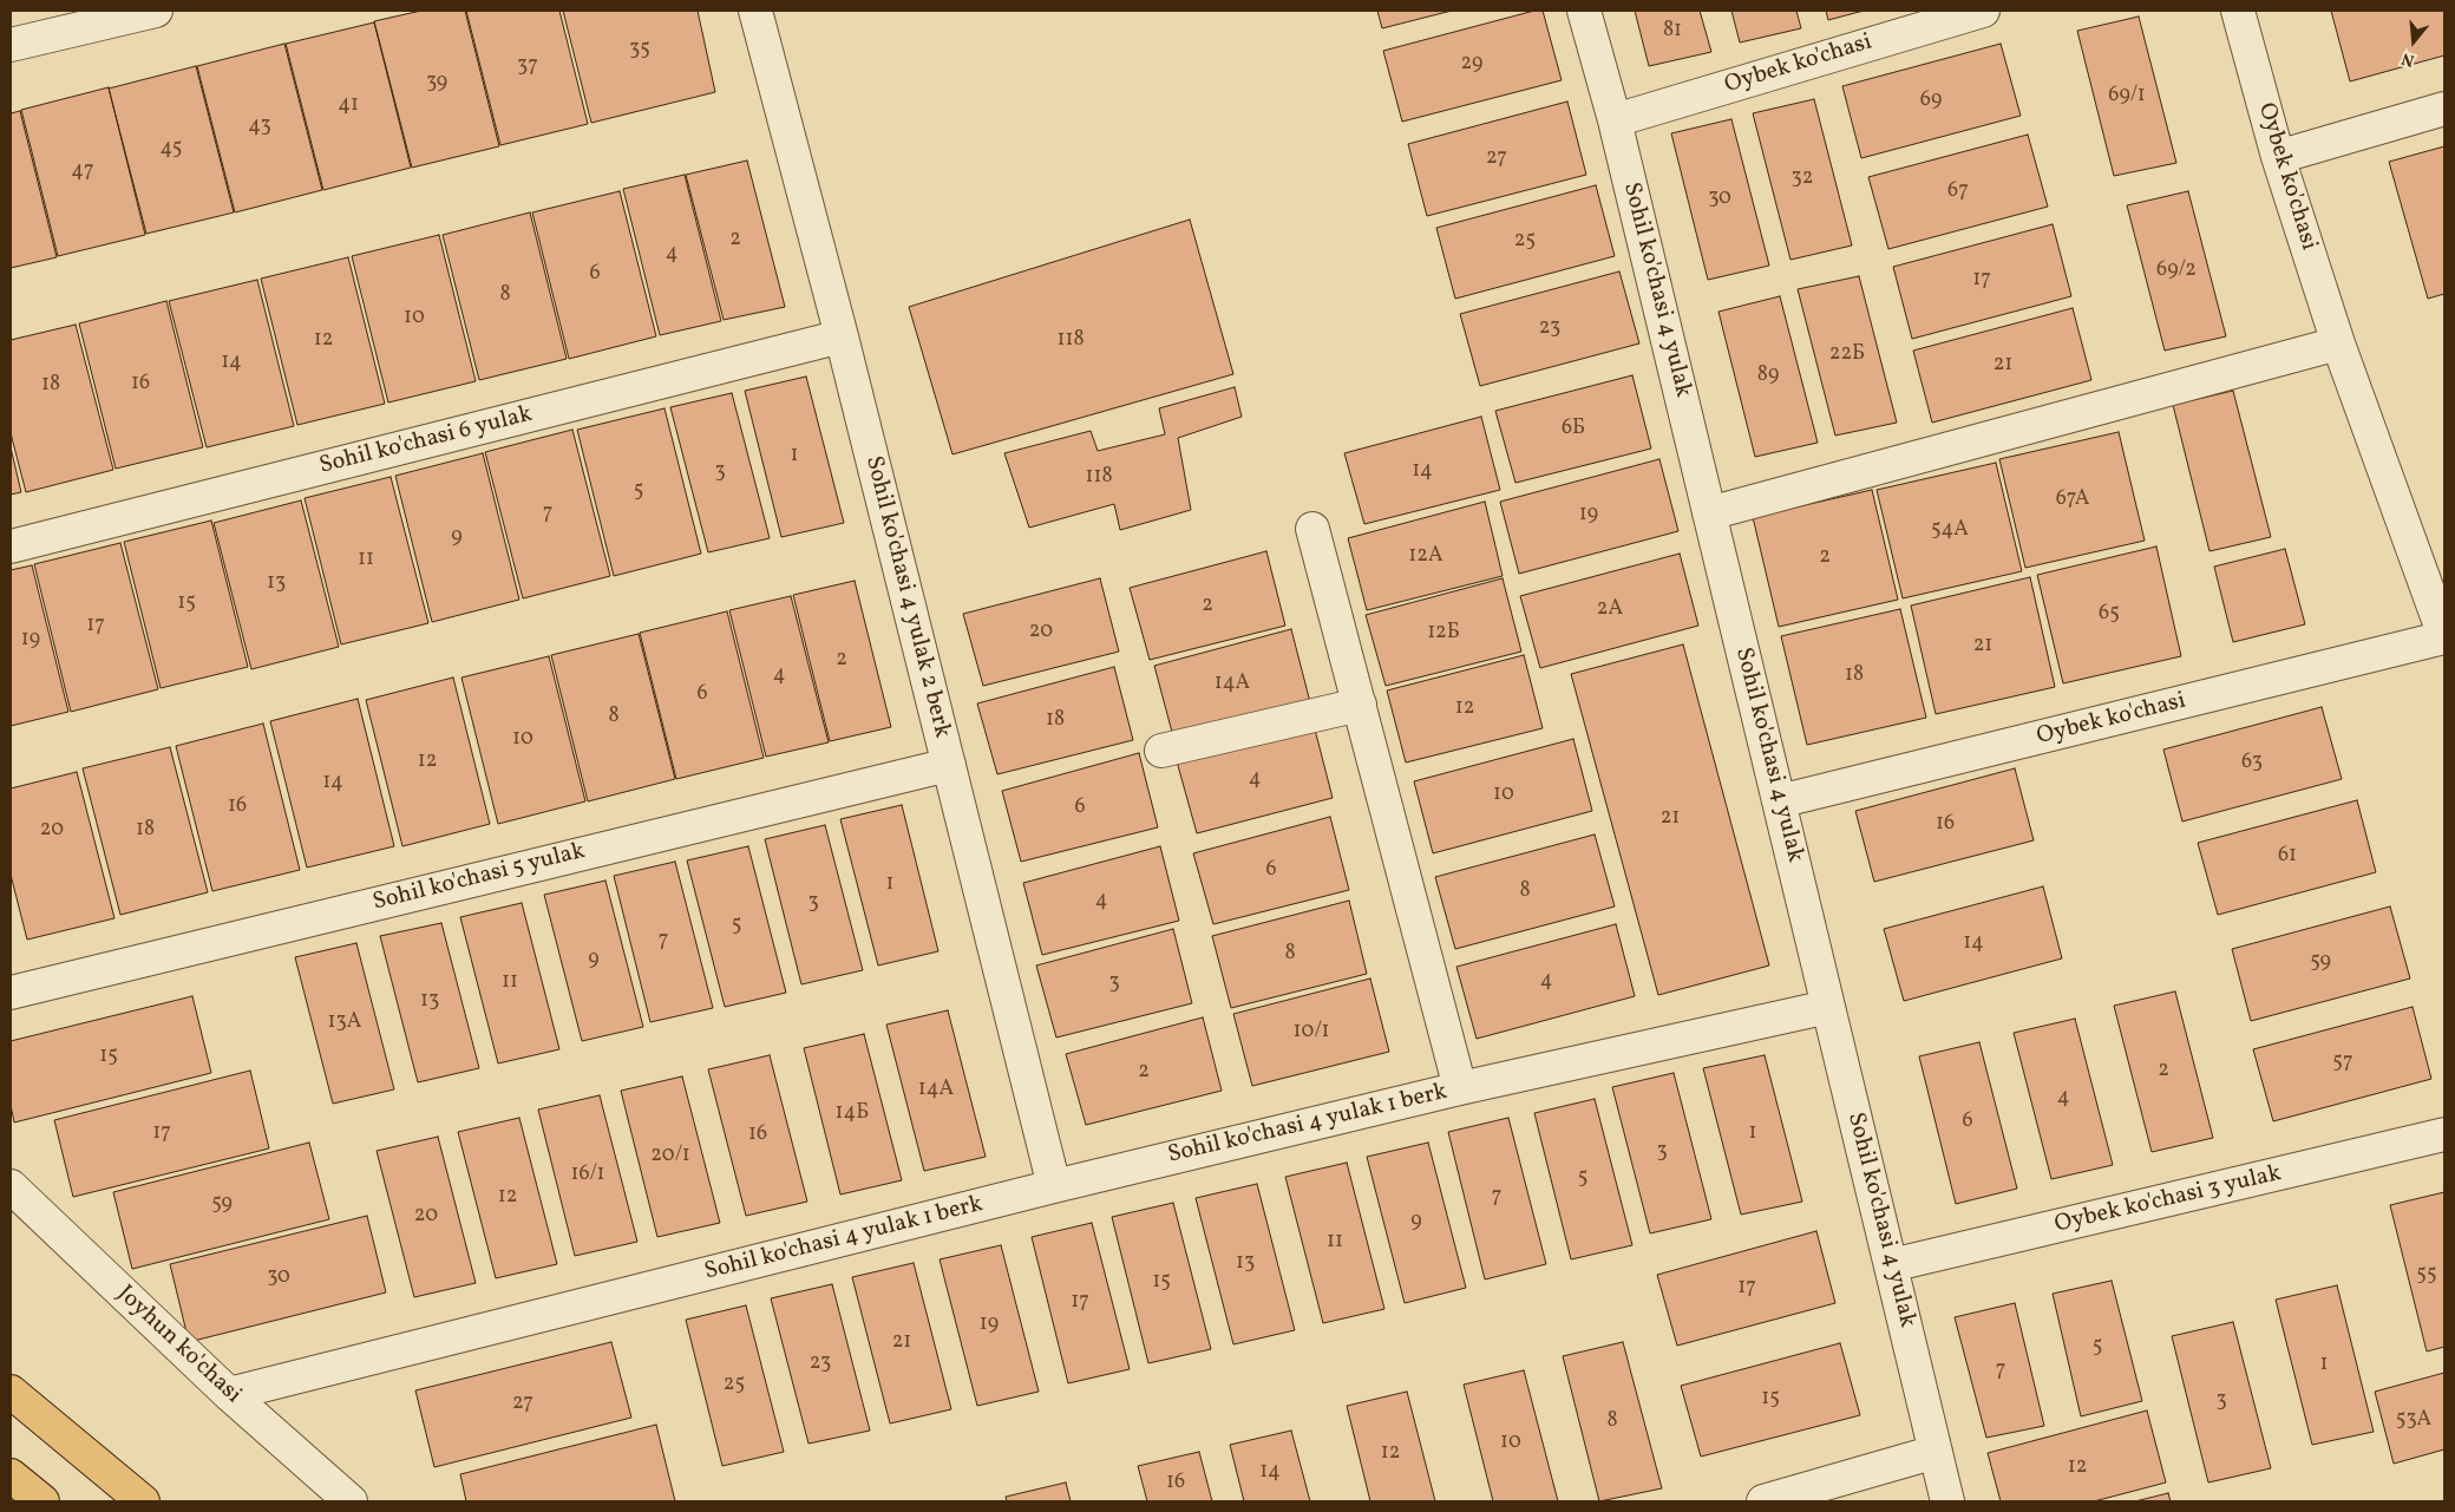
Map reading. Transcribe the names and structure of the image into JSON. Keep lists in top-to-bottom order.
{
  "streets": {
    "street": [
      "Oybek ko'chasi",
      "Sohil ko'chasi 4 yulak",
      "Sohil ko'chasi 6 yulak",
      "Sohil ko'chasi 4 yulak 2 berk",
      "Sohil ko'chasi 5 yulak",
      "Sohil ko'chasi 4 yulak 1 berk",
      "Oybek ko'chasi 3 yulak",
      "Joyhun ko'chasi"
    ]
  },
  "crossings": [
    ["Oybek ko'chasi", "Sohil ko'chasi 4 yulak"],
    ["Sohil ko'chasi 4 yulak", "Sohil ko'chasi 4 yulak 1 berk"],
    ["Sohil ko'chasi 4 yulak", "Oybek ko'chasi 3 yulak"],
    ["Sohil ko'chasi 6 yulak", "Sohil ko'chasi 4 yulak 2 berk"],
    ["Sohil ko'chasi 4 yulak 2 berk", "Sohil ko'chasi 5 yulak"],
    ["Sohil ko'chasi 4 yulak 2 berk", "Sohil ko'chasi 4 yulak 1 berk"],
    ["Sohil ko'chasi 4 yulak 1 berk", "Joyhun ko'chasi"]
  ],
  "house_numbers": [
    "81",
    "35",
    "29",
    "37",
    "39",
    "69/1",
    "69",
    "41",
    "43",
    "45",
    "27",
    "47",
    "32",
    "67",
    "30",
    "2",
    "25",
    "4",
    "69/2",
    "6",
    "17",
    "8",
    "10",
    "23",
    "12",
    "118",
    "22Б",
    "14",
    "21",
    "89",
    "16",
    "18",
    "6Б",
    "1",
    "14",
    "3",
    "118",
    "5",
    "67A",
    "7",
    "19",
    "54A",
    "9",
    "12A",
    "2",
    "11",
    "13",
    "15",
    "2",
    "2A",
    "65",
    "17",
    "20",
    "12Б",
    "19",
    "21",
    "2",
    "4",
    "18",
    "14A",
    "6",
    "12",
    "8",
    "18",
    "10",
    "12",
    "63",
    "4",
    "14",
    "10",
    "16",
    "6",
    "21",
    "16",
    "20",
    "18",
    "61",
    "6",
    "1",
    "8",
    "4",
    "3",
    "5",
    "7",
    "14",
    "8",
    "9",
    "59",
    "4",
    "11",
    "3",
    "13",
    "13A",
    "10/1",
    "15",
    "57",
    "2",
    "2",
    "14A",
    "4",
    "14Б",
    "6",
    "17",
    "1",
    "16",
    "3",
    "20/1",
    "16/1",
    "5",
    "12",
    "7",
    "59",
    "20",
    "9",
    "11",
    "13",
    "55",
    "30",
    "15",
    "17",
    "17",
    "19",
    "21",
    "5",
    "23",
    "1",
    "7",
    "25",
    "15",
    "3",
    "27",
    "53A",
    "8",
    "10",
    "12",
    "12",
    "14",
    "16"
  ],
  "north": "bottom"
}
